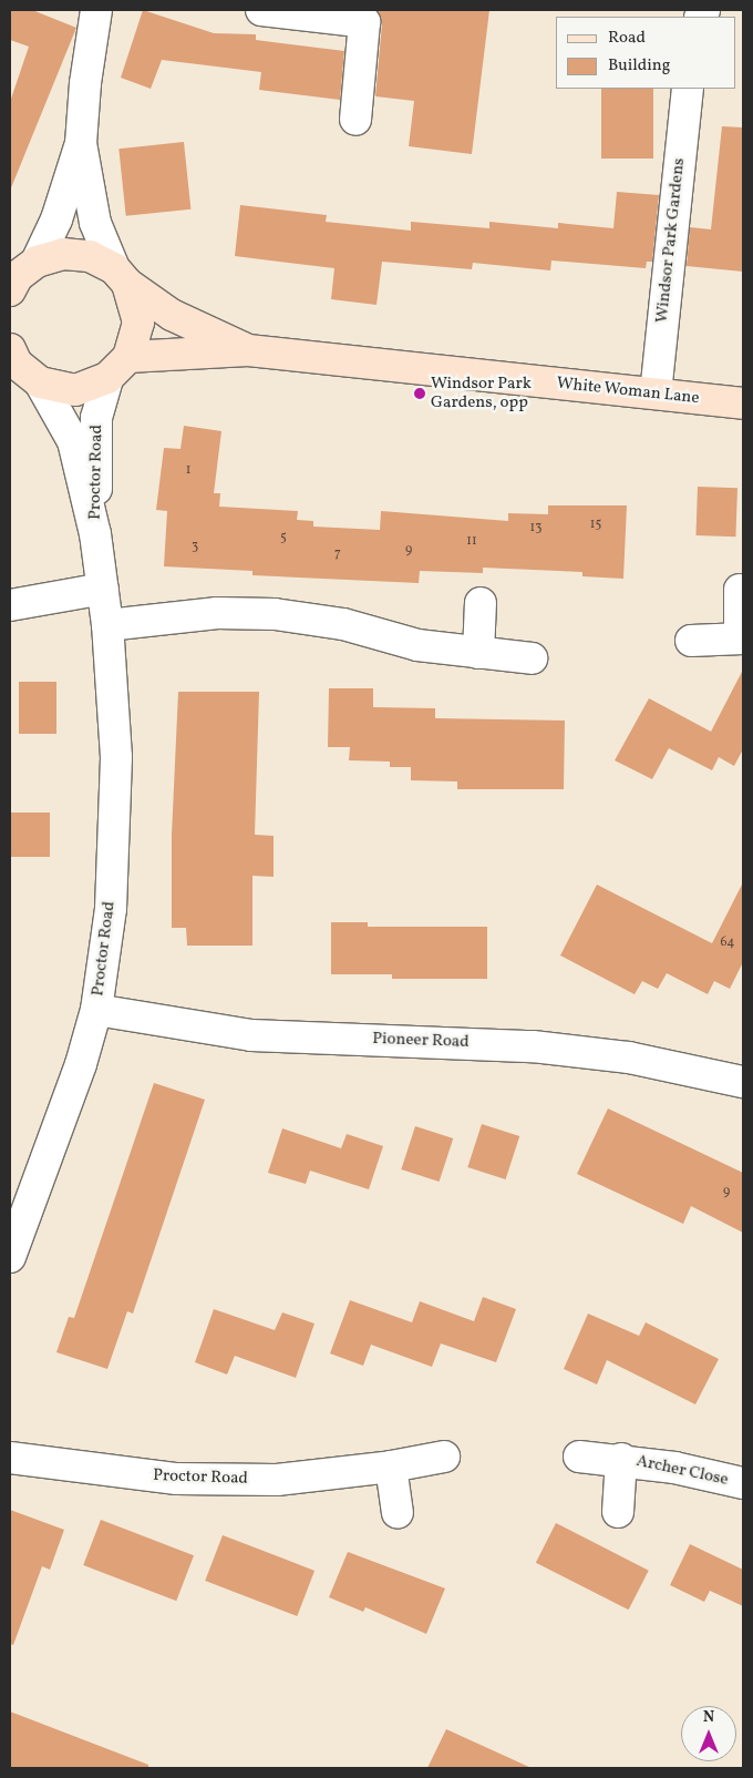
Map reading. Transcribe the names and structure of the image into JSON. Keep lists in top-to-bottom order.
{
  "streets": {
    "street": [
      "Windsor Park Gardens",
      "White Woman Lane",
      "Proctor Road",
      "Pioneer Road",
      "Archer Close"
    ]
  },
  "crossings": [
    ["Windsor Park Gardens", "White Woman Lane"],
    ["Proctor Road", "Pioneer Road"]
  ],
  "places": ["Windsor Park Gardens, opp"],
  "house_numbers": [
    "1",
    "15",
    "13",
    "5",
    "11",
    "3",
    "9",
    "7",
    "64",
    "9"
  ],
  "legend": ["Road", "Building"],
  "north": "top"
}
